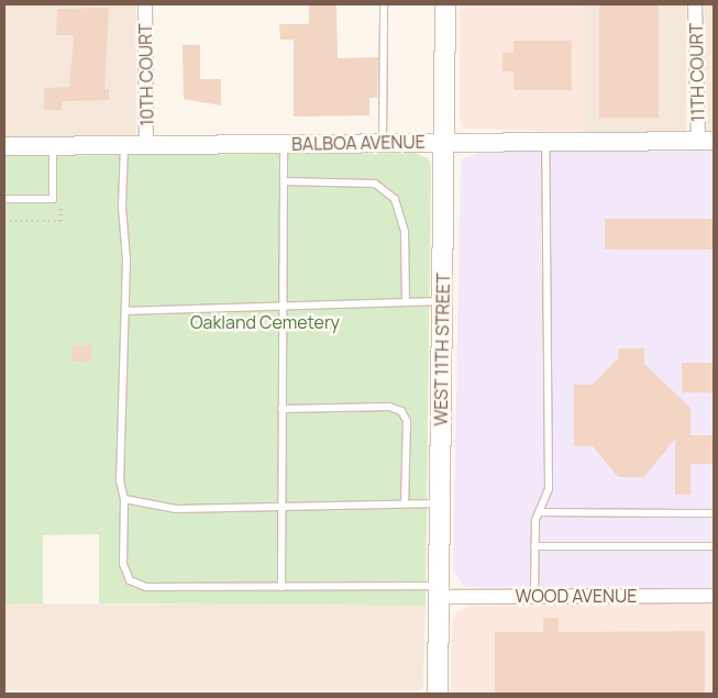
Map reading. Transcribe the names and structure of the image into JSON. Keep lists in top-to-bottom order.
{
  "streets": {
    "main road": ["WEST 11TH STREET"],
    "street": [
      "11TH COURT",
      "10TH COURT",
      "BALBOA AVENUE",
      "WOOD AVENUE"
    ]
  },
  "crossings": [
    ["11TH COURT", "BALBOA AVENUE"],
    ["10TH COURT", "BALBOA AVENUE"],
    ["BALBOA AVENUE", "WEST 11TH STREET"],
    ["WEST 11TH STREET", "WOOD AVENUE"]
  ],
  "parks": ["Oakland Cemetery"]
}
